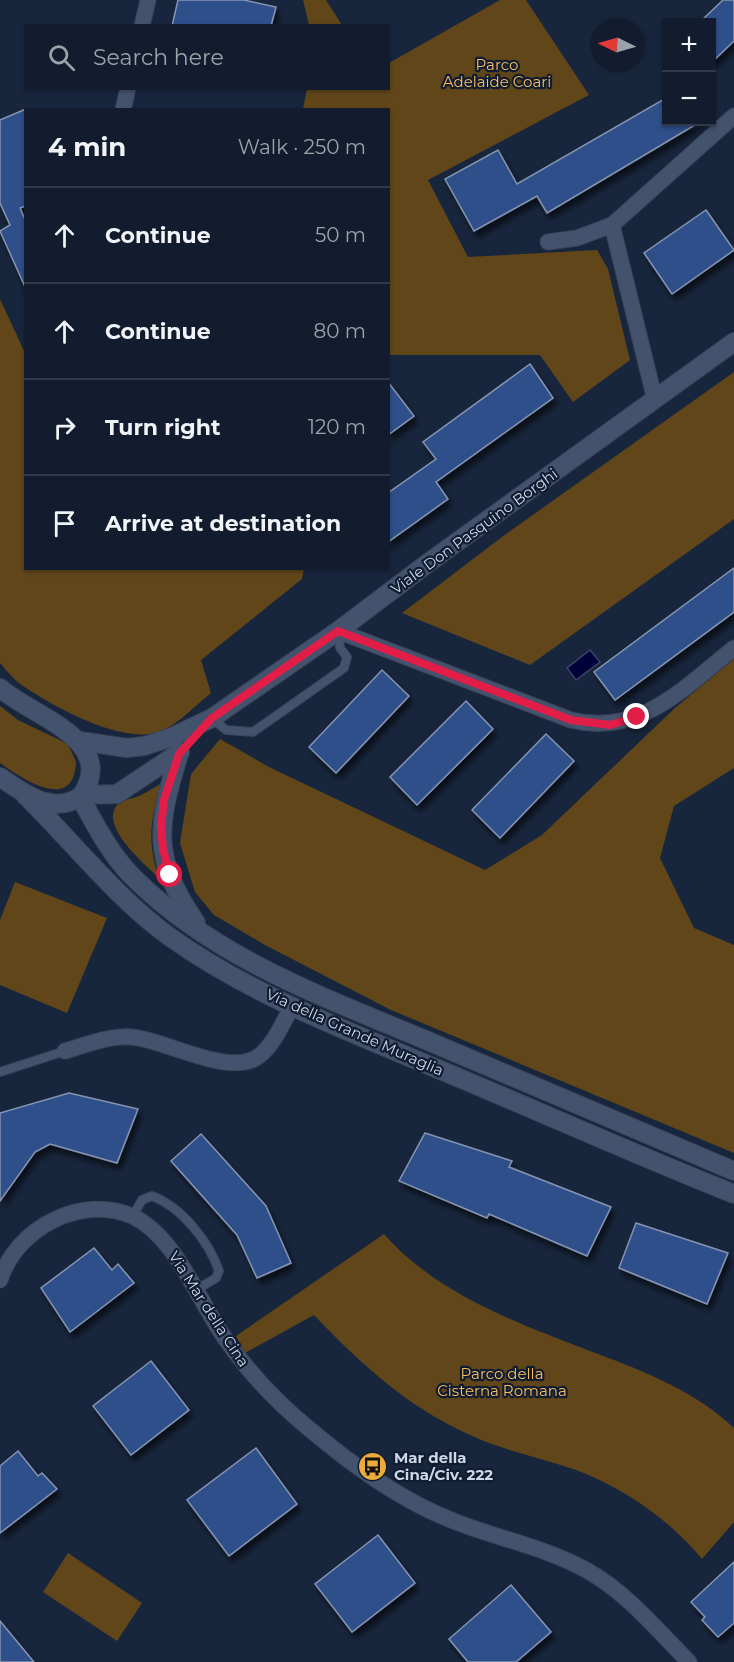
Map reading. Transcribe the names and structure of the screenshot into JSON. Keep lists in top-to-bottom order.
{
  "streets": {
    "street": ["Viale Don Pasquino Borghi", "Via della Grande Muraglia", "Via Mar della Cina"]
  },
  "crossings": [
    ["Viale Don Pasquino Borghi", "Via della Grande Muraglia"]
  ],
  "parks": ["Parco Adelaide Coari", "Parco della Cisterna Romana"],
  "places": {
    "bus stop": ["Mar della Cina/Civ. 222"]
  },
  "north": "left",
  "page": {
    "map_buttons": ["+", "−"],
    "search": "Search here",
    "heading": ["4 min", "Walk · 250 m"],
    "list": [
      ["Continue", "50 m"],
      ["Continue", "80 m"],
      ["Turn right", "120 m"],
      "Arrive at destination"
    ]
  }
}
